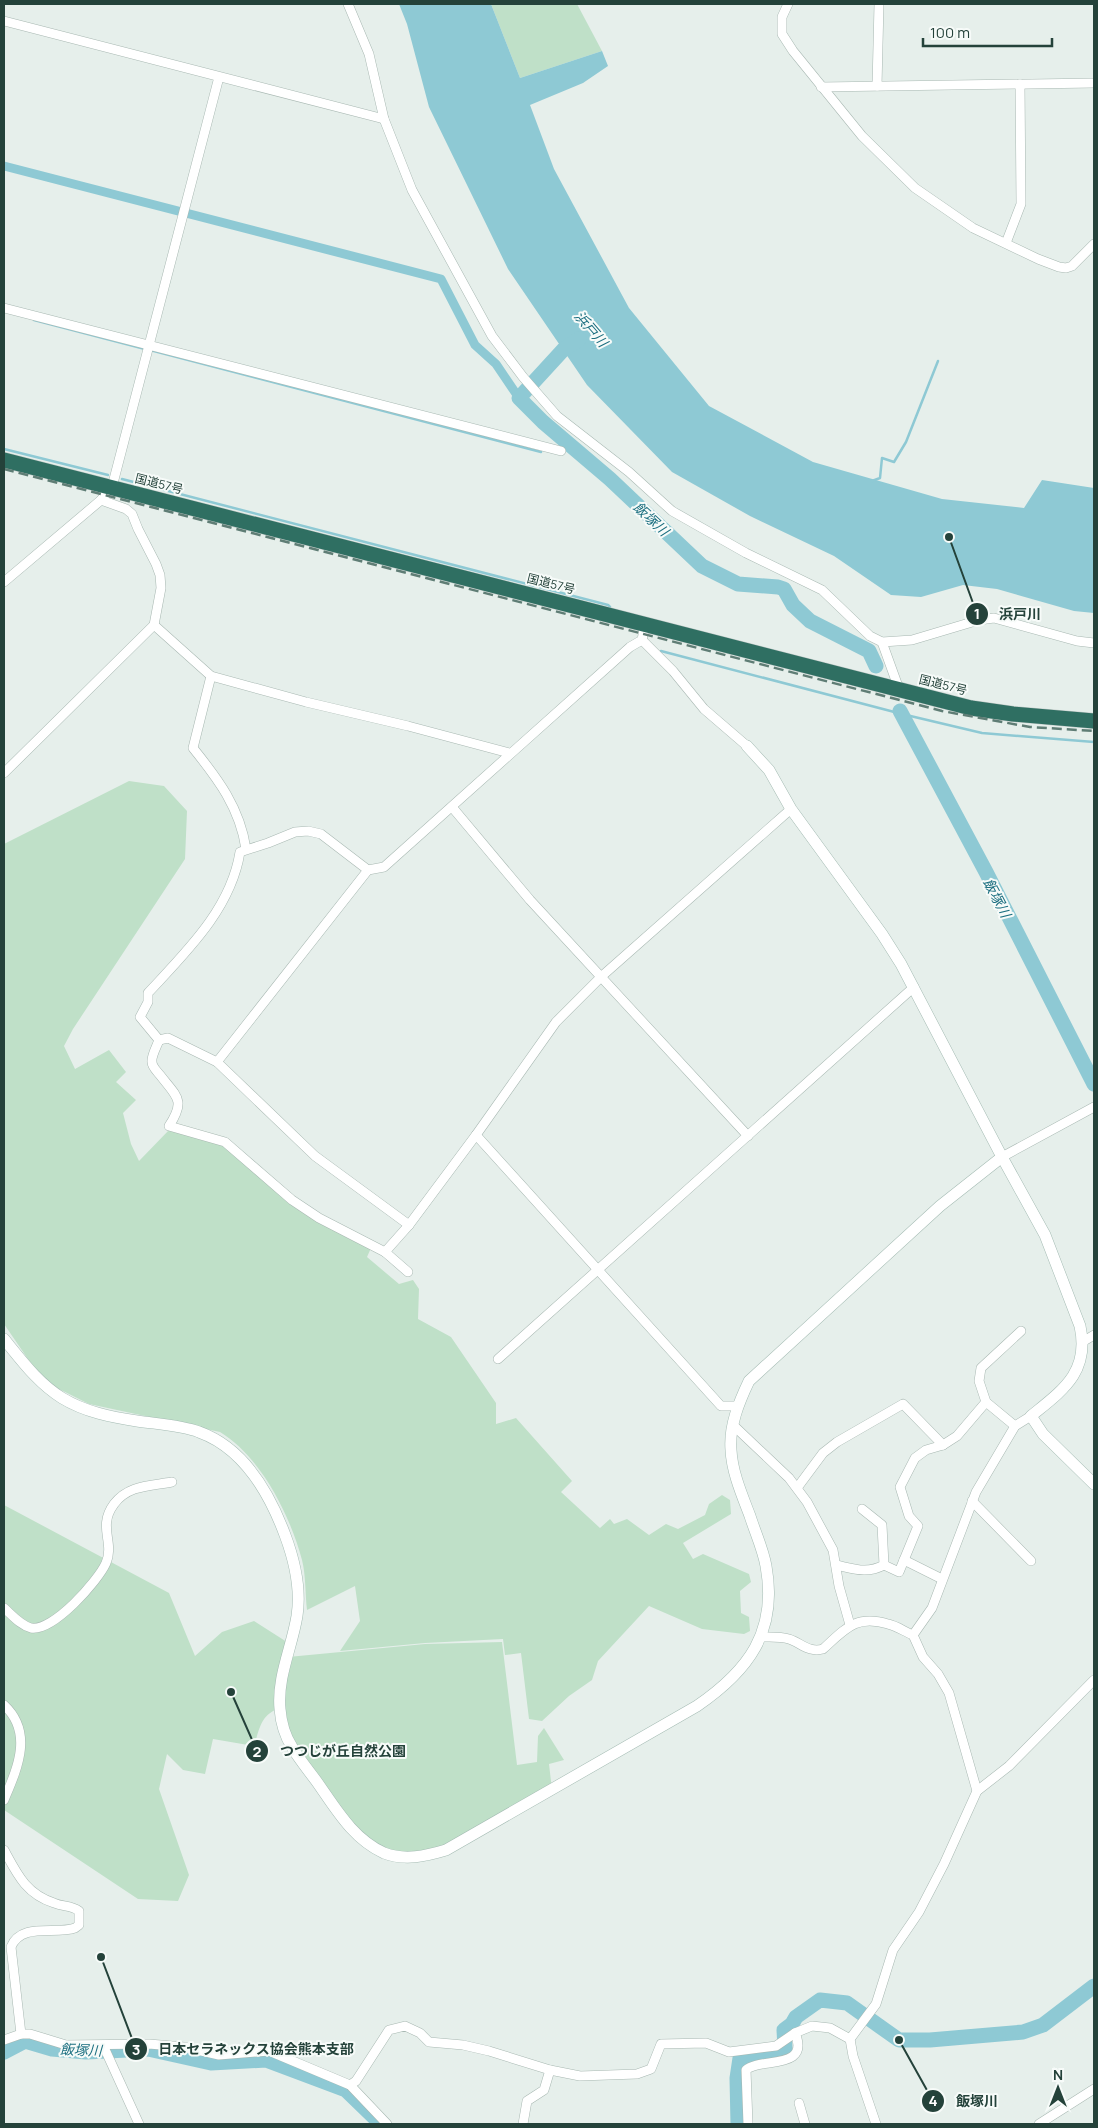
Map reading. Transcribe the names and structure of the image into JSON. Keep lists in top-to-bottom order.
{
  "streets": {
    "highway": ["国道57号"]
  },
  "water": ["浜戸川", "飯塚川"],
  "places": [
    "浜戸川",
    "つつじが丘自然公園",
    "日本セラネックス協会熊本支部",
    "飯塚川"
  ],
  "scale_bar": "100 m",
  "north": "top"
}
